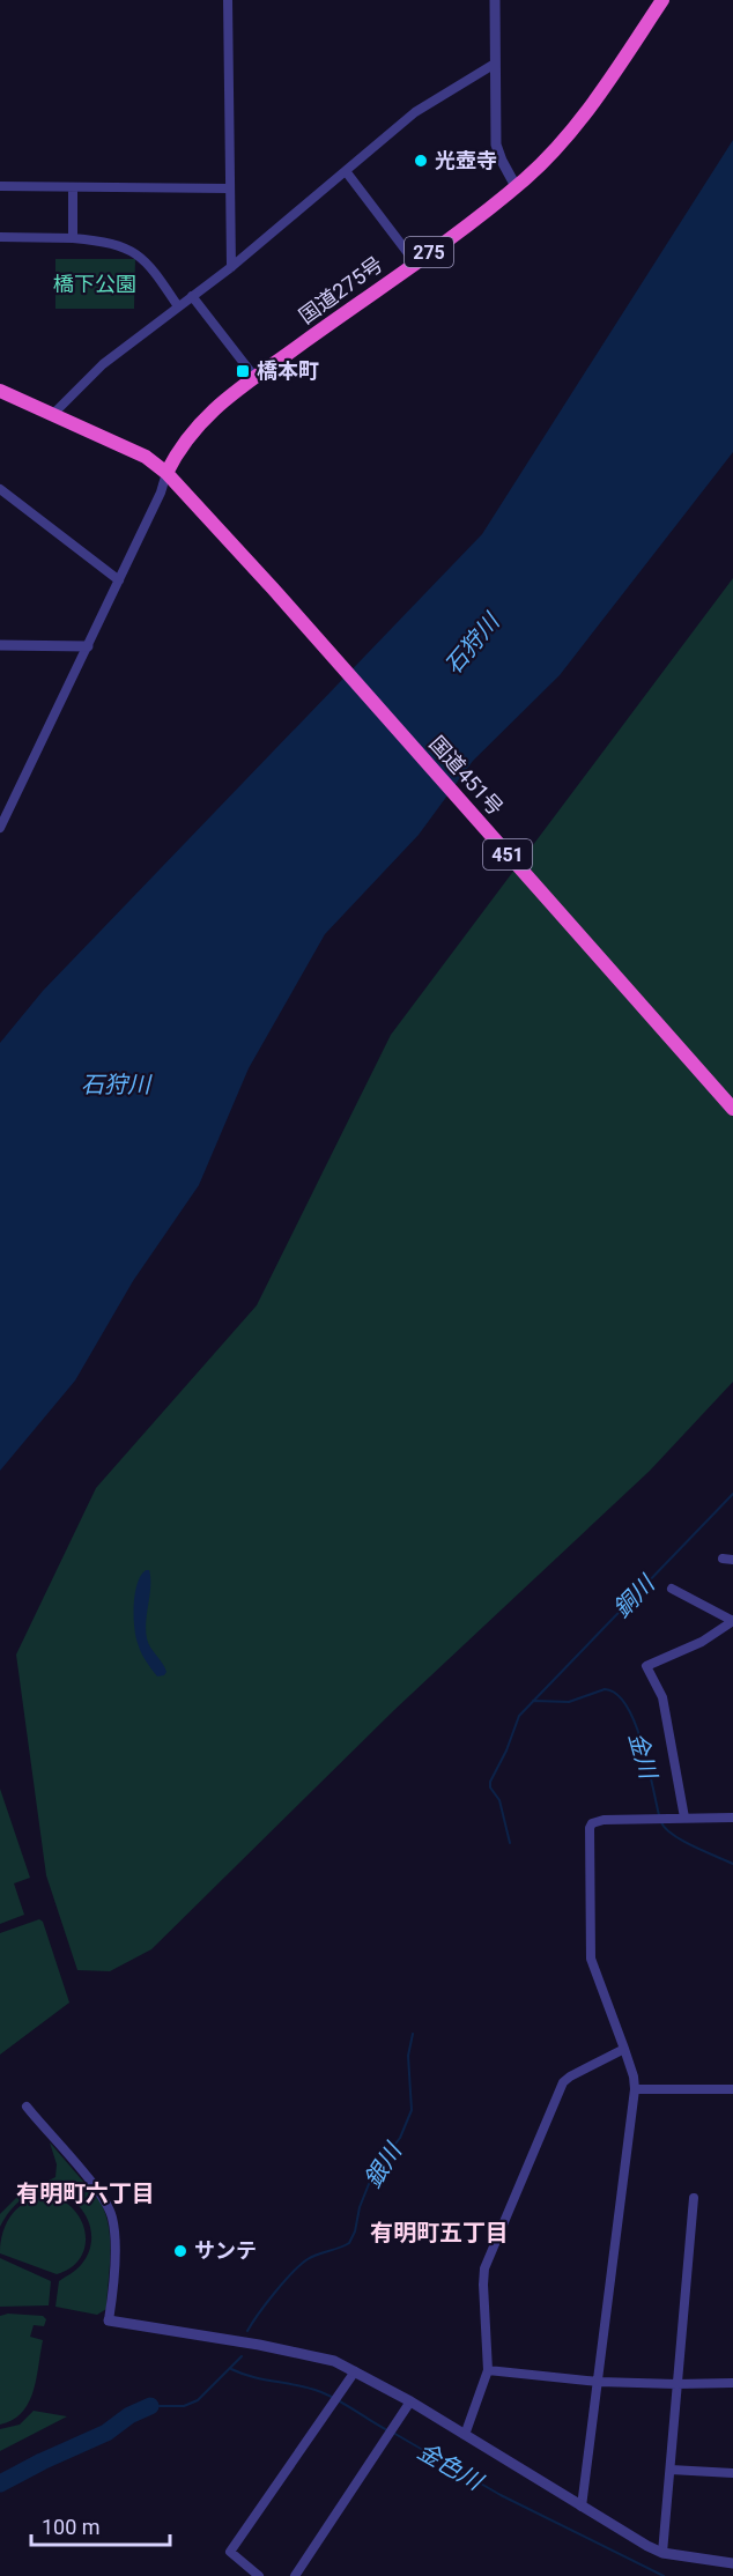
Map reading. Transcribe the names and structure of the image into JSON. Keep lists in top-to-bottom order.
{
  "streets": {
    "highway": [
      "275",
      "国道275号",
      "国道451号",
      "451"
    ]
  },
  "crossings": [
    ["国道275号", "国道451号"]
  ],
  "districts": ["有明町六丁目", "有明町五丁目"],
  "water": [
    "石狩川",
    "銅川",
    "金川",
    "銀川",
    "金色川"
  ],
  "parks": ["橋下公園"],
  "places": {
    "other": ["光壺寺", "サンテ"],
    "transit": ["橋本町"]
  },
  "scale_bar": "100 m"
}
